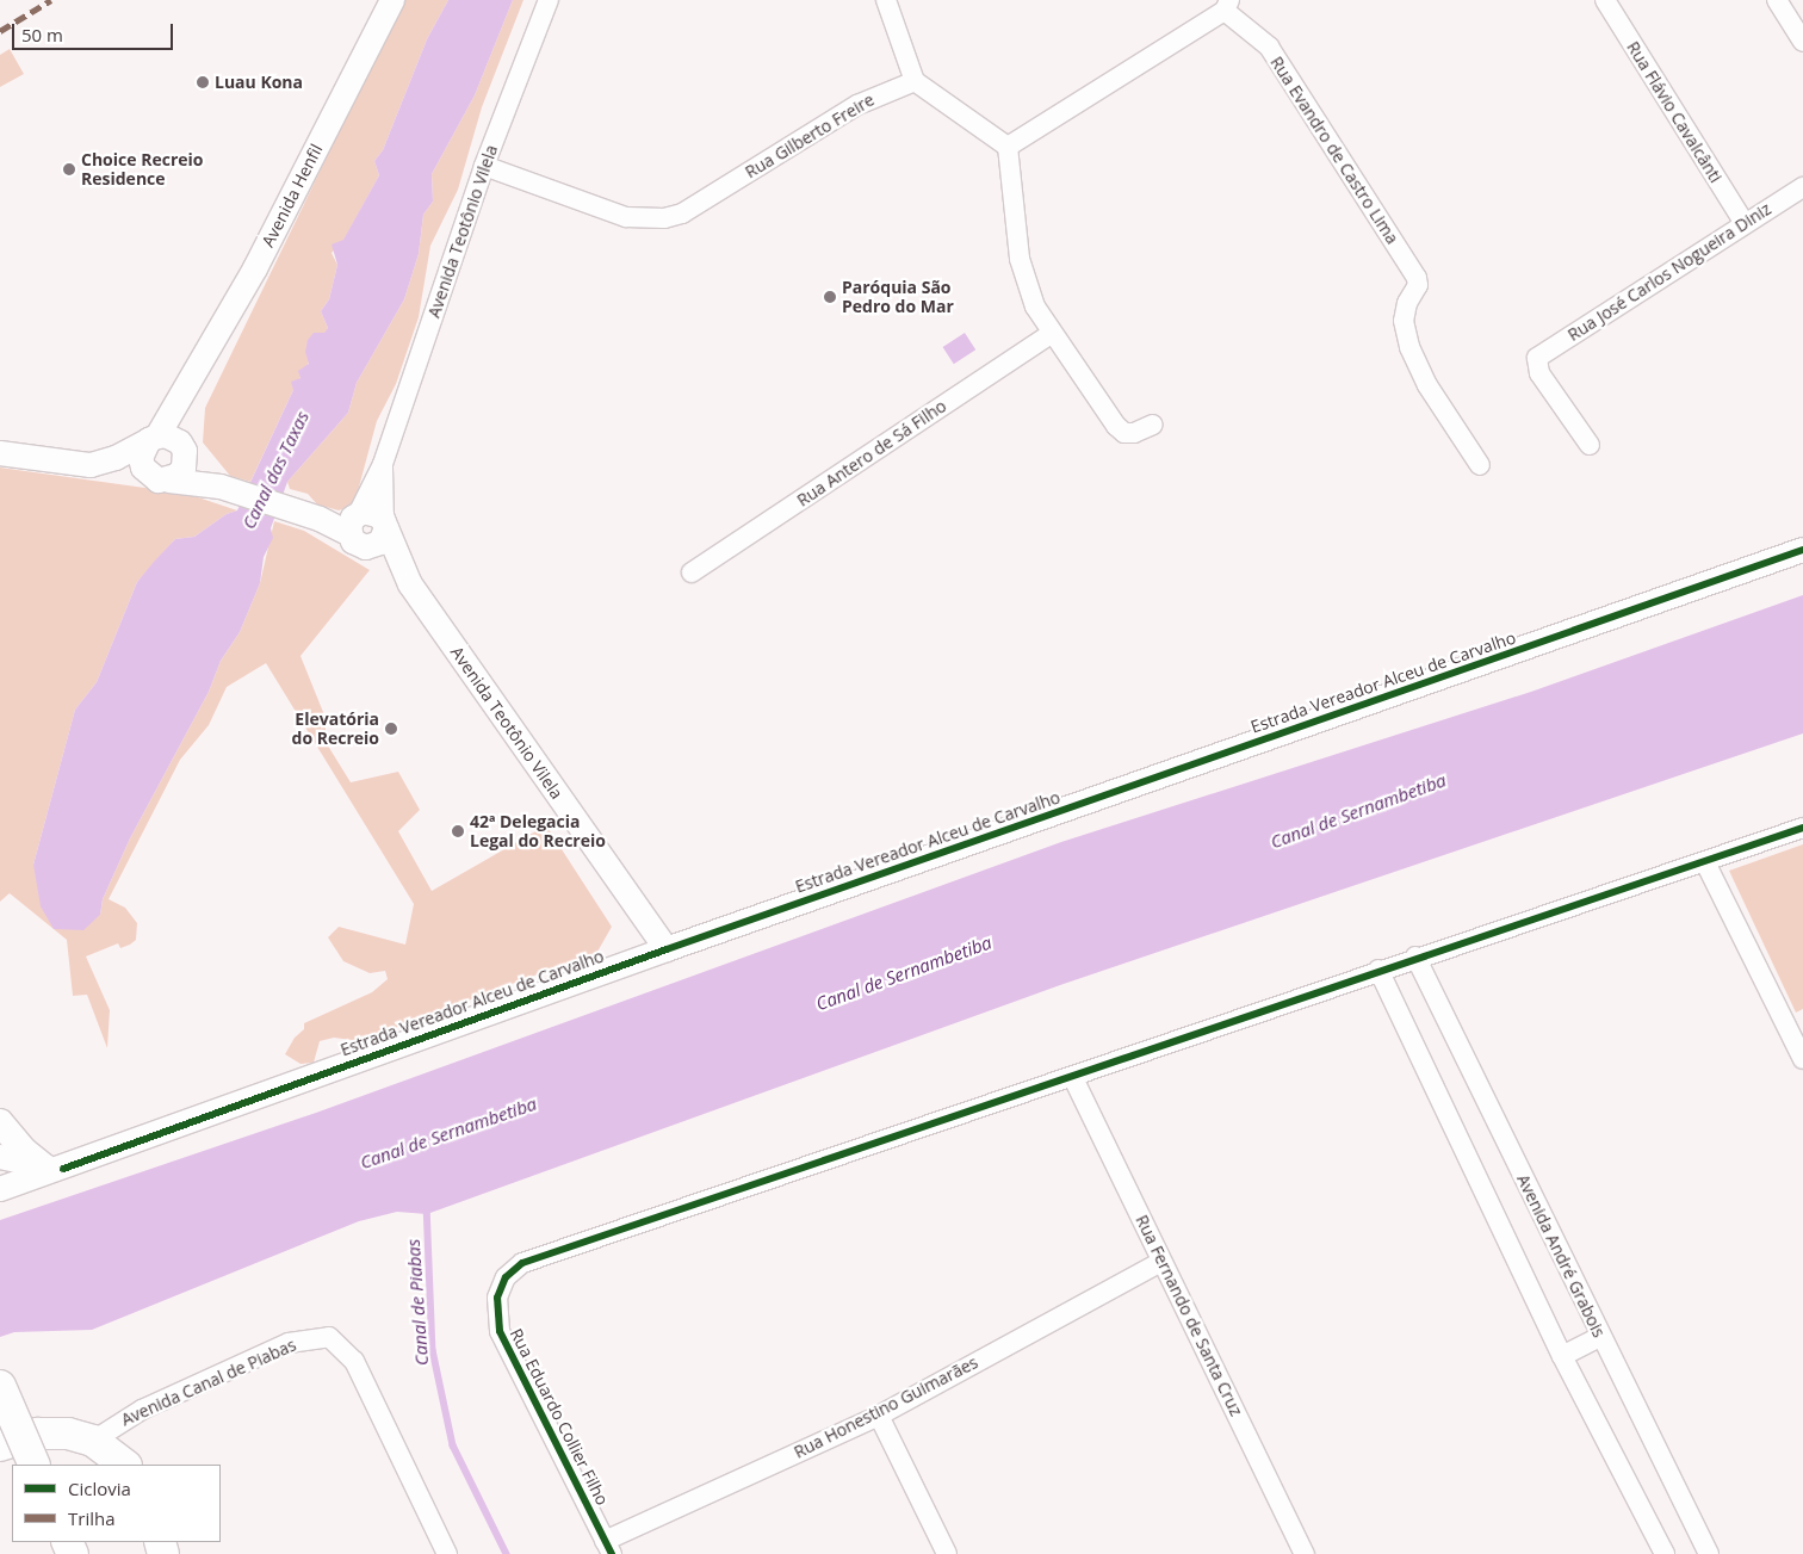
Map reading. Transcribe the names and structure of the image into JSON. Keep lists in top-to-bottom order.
{
  "streets": {
    "street": [
      "Rua Flávio Cavalcânti",
      "Rua Gilberto Freire",
      "Rua Evandro de Castro Lima",
      "Avenida Henfil",
      "Avenida Teotônio Vilela",
      "Rua José Carlos Nogueira Diniz",
      "Rua Antero de Sá Filho",
      "Estrada Vereador Alceu de Carvalho",
      "Avenida André Grabois",
      "Rua Fernando de Santa Cruz",
      "Avenida Canal de Piabas",
      "Rua Honestino Guimarães",
      "Rua Eduardo Collier Filho"
    ]
  },
  "crossings": [
    ["Rua Flávio Cavalcânti", "Rua José Carlos Nogueira Diniz"],
    ["Rua Gilberto Freire", "Avenida Teotônio Vilela"],
    ["Avenida Teotônio Vilela", "Estrada Vereador Alceu de Carvalho"],
    ["Rua Fernando de Santa Cruz", "Rua Honestino Guimarães"],
    ["Rua Fernando de Santa Cruz", "Rua Eduardo Collier Filho"],
    ["Rua Honestino Guimarães", "Rua Eduardo Collier Filho"]
  ],
  "water": ["Canal das Taxas", "Canal de Sernambetiba", "Canal de Piabas"],
  "places": [
    "Luau Kona",
    "Choice Recreio Residence",
    "Paróquia São Pedro do Mar",
    "Elevatória do Recreio",
    "42ª Delegacia Legal do Recreio"
  ],
  "legend": ["Ciclovia", "Trilha"],
  "scale_bar": "50 m"
}
